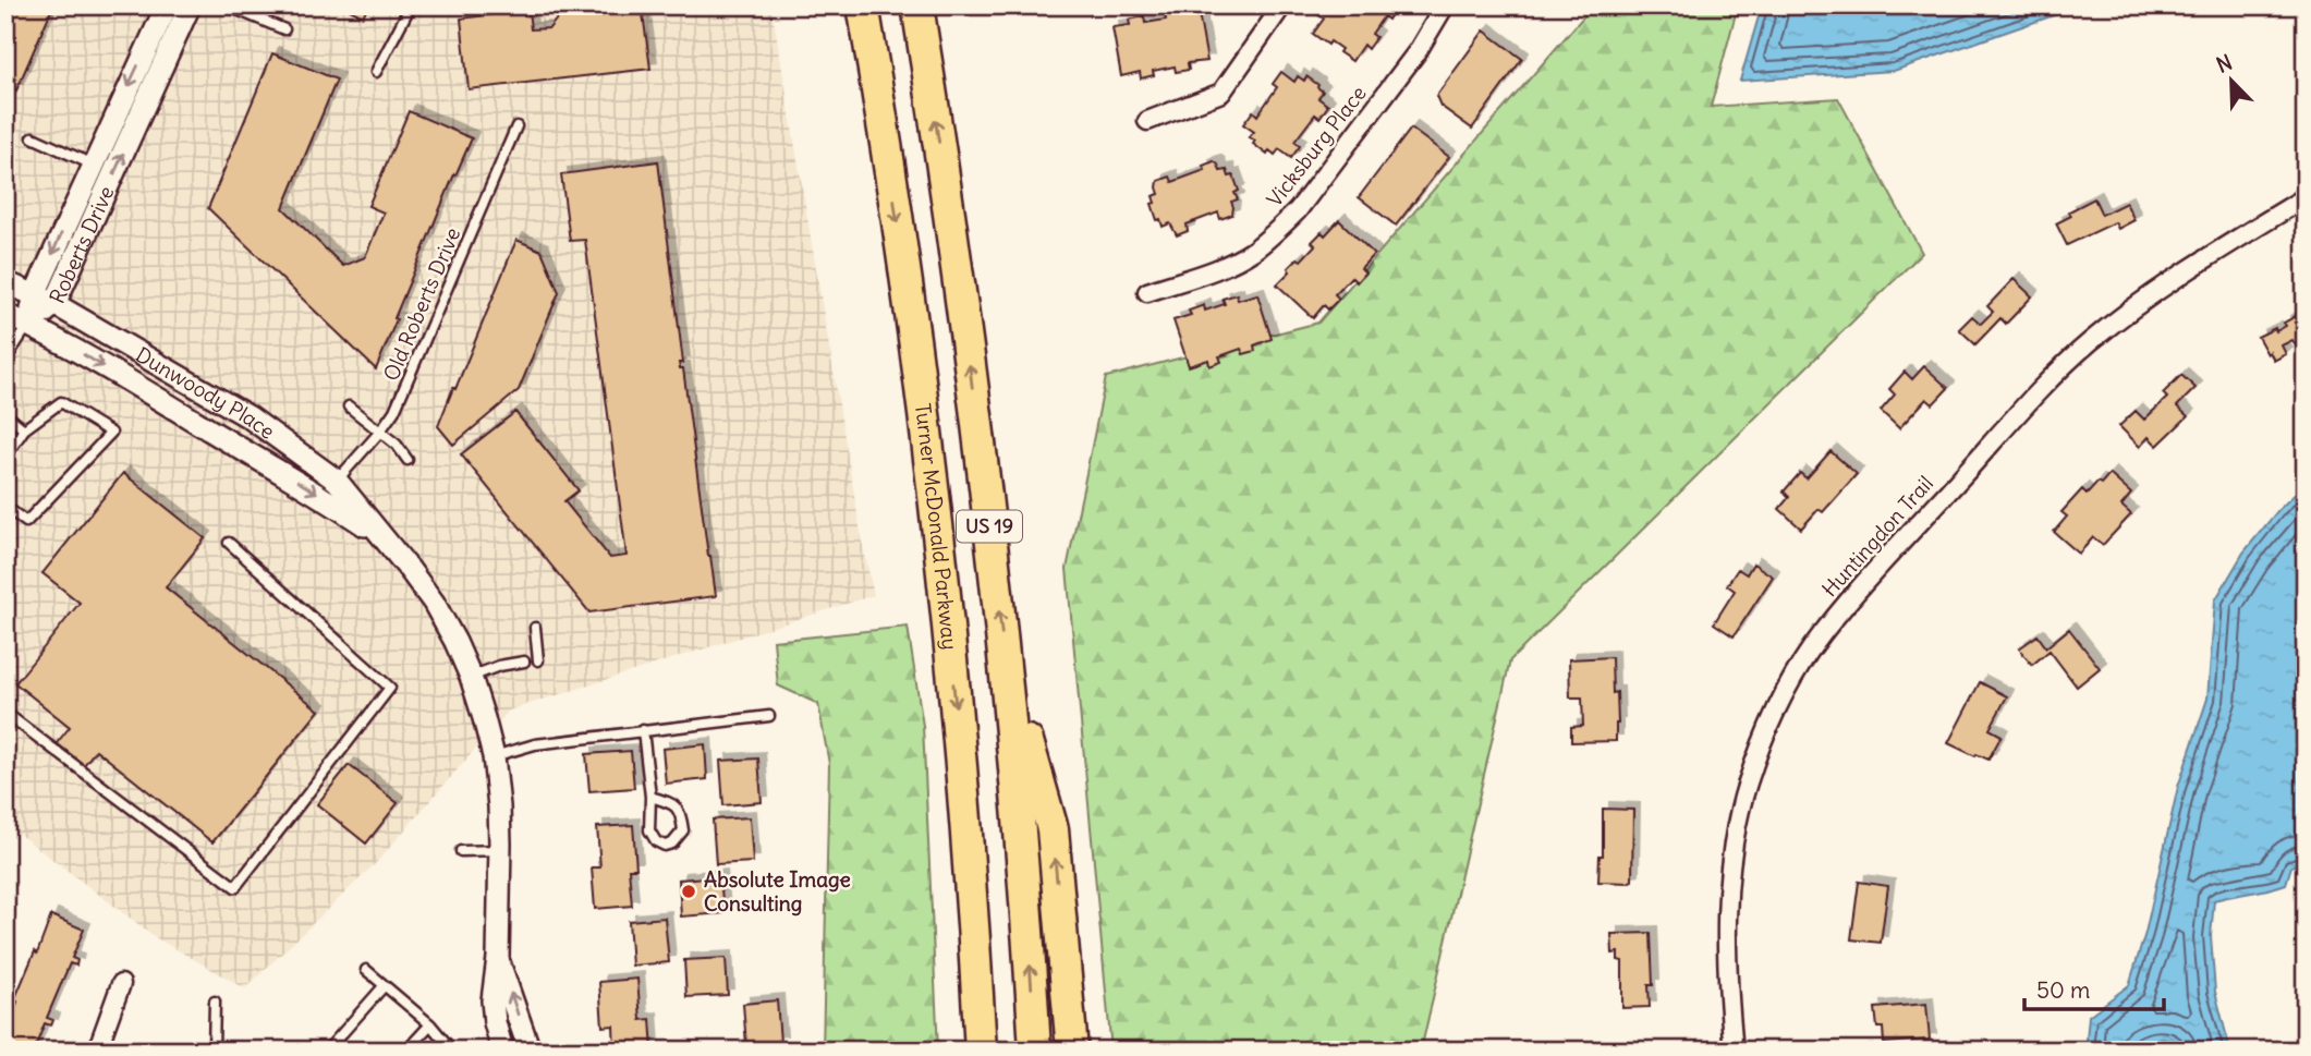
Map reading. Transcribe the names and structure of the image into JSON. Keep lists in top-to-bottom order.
{
  "streets": {
    "highway": ["Turner McDonald Parkway", "US 19"],
    "street": [
      "Vicksburg Place",
      "Roberts Drive",
      "Dunwoody Place",
      "Huntingdon Trail"
    ],
    "lane": ["Old Roberts Drive"]
  },
  "crossings": [
    ["Roberts Drive", "Dunwoody Place"],
    ["Old Roberts Drive", "Dunwoody Place"]
  ],
  "places": ["Absolute Image Consulting"],
  "scale_bar": "50 m",
  "north": "top left"
}
